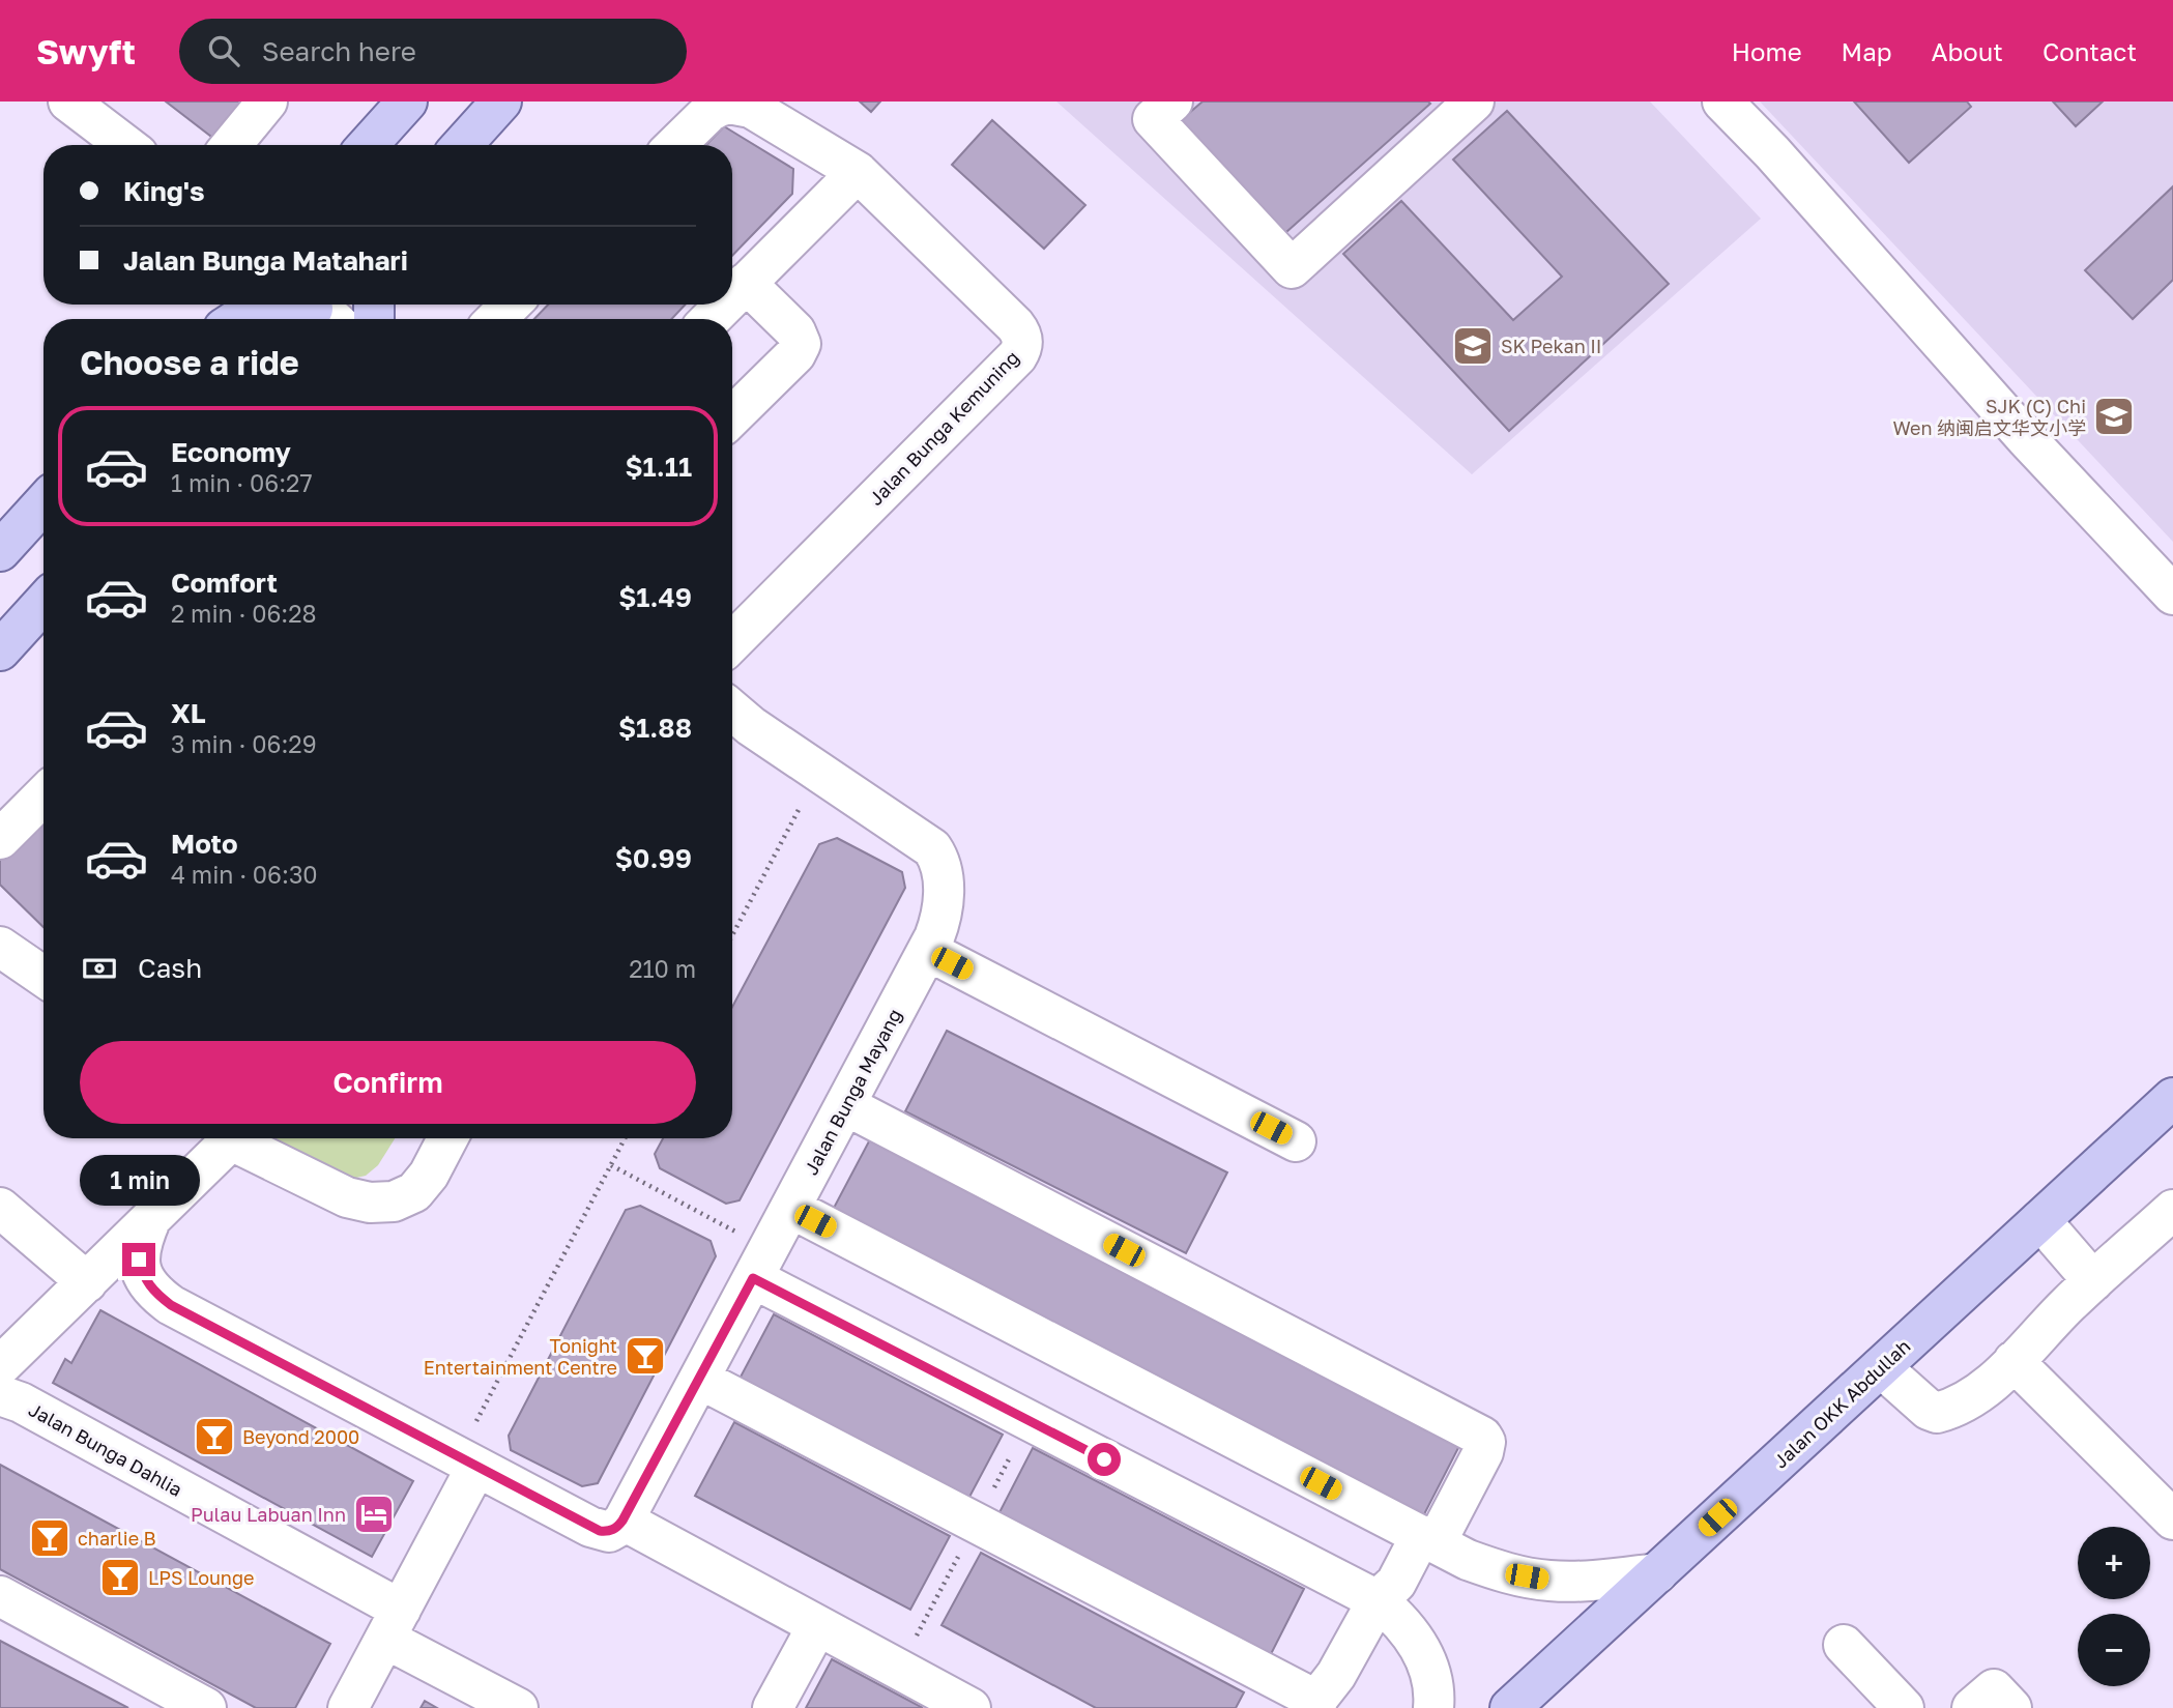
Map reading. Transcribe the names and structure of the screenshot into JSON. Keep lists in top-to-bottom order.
{
  "streets": {
    "main road": ["Jalan OKK Abdullah"],
    "street": ["Jalan Bunga Kemuning", "Jalan Bunga Mayang", "Jalan Bunga Dahlia"]
  },
  "places": {
    "school or university": ["SK Pekan II", "SJK (C) Chi Wen 纳闽启文华文小学"],
    "bar": [
      "Tonight Entertainment Centre",
      "Beyond 2000",
      "charlie B",
      "LPS Lounge"
    ],
    "hotel": ["Pulau Labuan Inn"]
  },
  "page": {
    "header": "Swyft",
    "search": "Search here",
    "nav": [
      "Home",
      "Map",
      "About",
      "Contact"
    ],
    "banner": ["King's", "Jalan Bunga Matahari"],
    "heading": "Choose a ride",
    "list": [
      {
        "name": "Economy",
        "note": "1 min · 06:27",
        "value": "$1.11"
      },
      {
        "name": "Comfort",
        "note": "2 min · 06:28",
        "value": "$1.49"
      },
      {
        "name": "XL",
        "note": "3 min · 06:29",
        "value": "$1.88"
      },
      {
        "name": "Moto",
        "note": "4 min · 06:30",
        "value": "$0.99"
      }
    ],
    "pay": ["Cash", "210 m"],
    "buttons": "Confirm",
    "bubble": "1 min",
    "map_buttons": ["+", "−"]
  }
}
